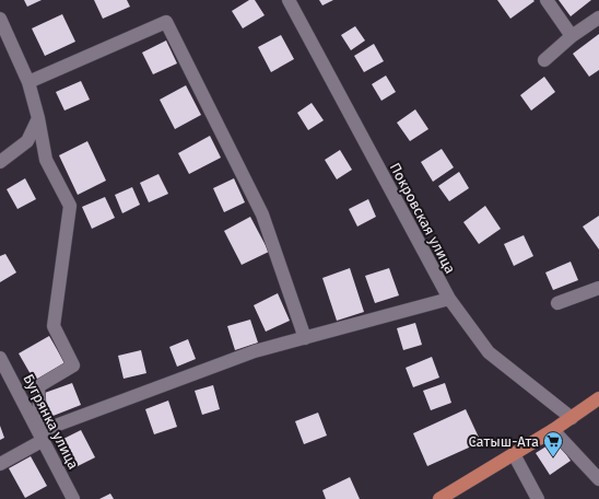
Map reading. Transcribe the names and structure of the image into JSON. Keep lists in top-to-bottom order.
{
  "streets": {
    "street": ["Покровская улица", "Бугрянка улица"]
  },
  "places": {
    "supermarket": ["Сатыш-Ата"]
  }
}
